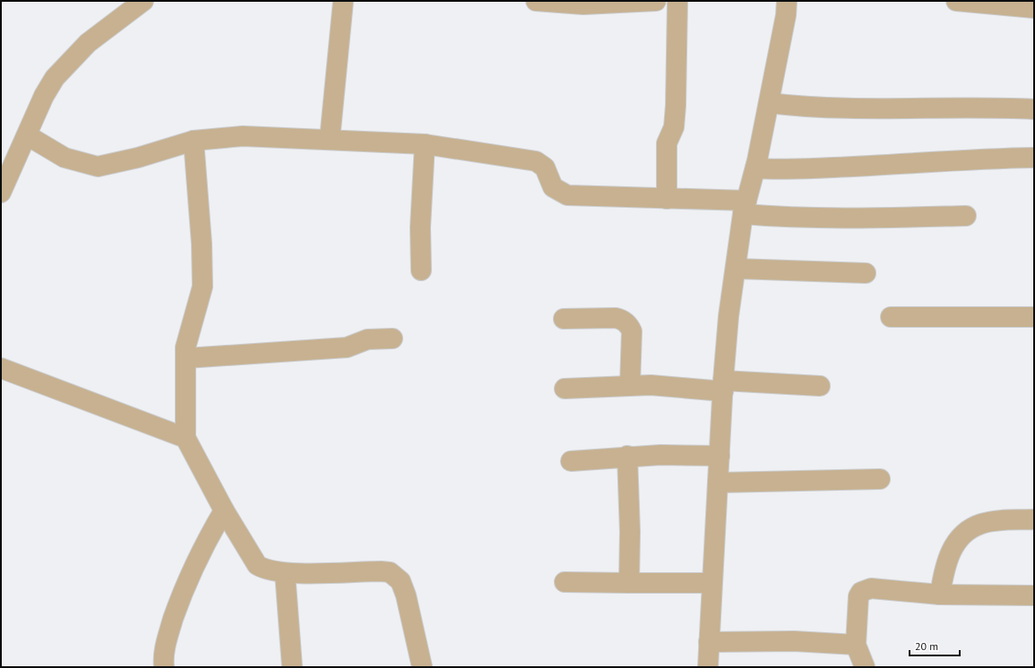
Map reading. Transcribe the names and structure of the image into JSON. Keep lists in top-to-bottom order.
{
  "scale_bar": "20 m"
}
